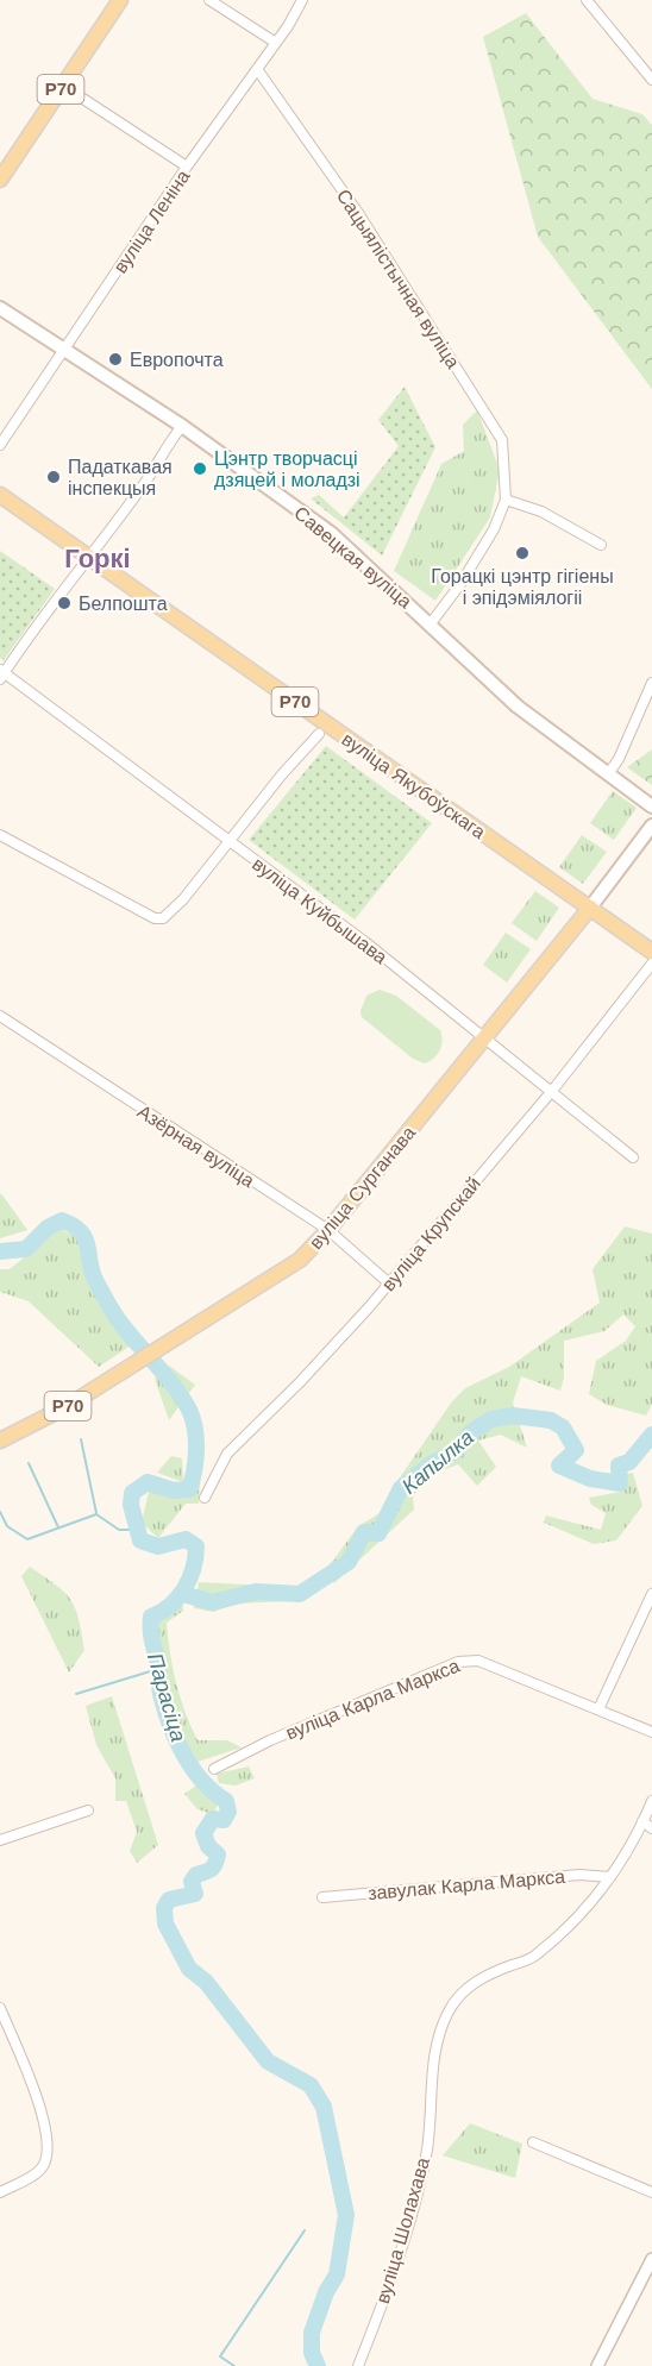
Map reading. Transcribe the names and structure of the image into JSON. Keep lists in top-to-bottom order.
{
  "streets": {
    "main road": [
      "Р70",
      "Савецкая вуліца",
      "вуліца Якубоўскага",
      "вуліца Сурганава"
    ],
    "street": [
      "вуліца Леніна",
      "Сацыялістычная вуліца",
      "вуліца Куйбышава",
      "Азёрная вуліца",
      "вуліца Крупскай",
      "вуліца Карла Маркса",
      "завулак Карла Маркса",
      "вуліца Шолахава"
    ]
  },
  "crossings": [
    ["вуліца Леніна", "Сацыялістычная вуліца"],
    ["вуліца Леніна", "Савецкая вуліца"],
    ["Сацыялістычная вуліца", "Савецкая вуліца"],
    ["вуліца Якубоўскага", "вуліца Сурганава"],
    ["вуліца Куйбышава", "вуліца Сурганава"],
    ["вуліца Куйбышава", "вуліца Крупскай"],
    ["Азёрная вуліца", "вуліца Сурганава"],
    ["Азёрная вуліца", "вуліца Крупскай"],
    ["завулак Карла Маркса", "вуліца Шолахава"]
  ],
  "districts": ["Горкі"],
  "water": ["Капылка", "Парасіца"],
  "places": [
    "Европочта",
    "Цэнтр творчасці дзяцей і моладзі",
    "Падаткавая інспекцыя",
    "Горацкі цэнтр гігіены і эпідэміялогіі",
    "Белпошта"
  ]
}
